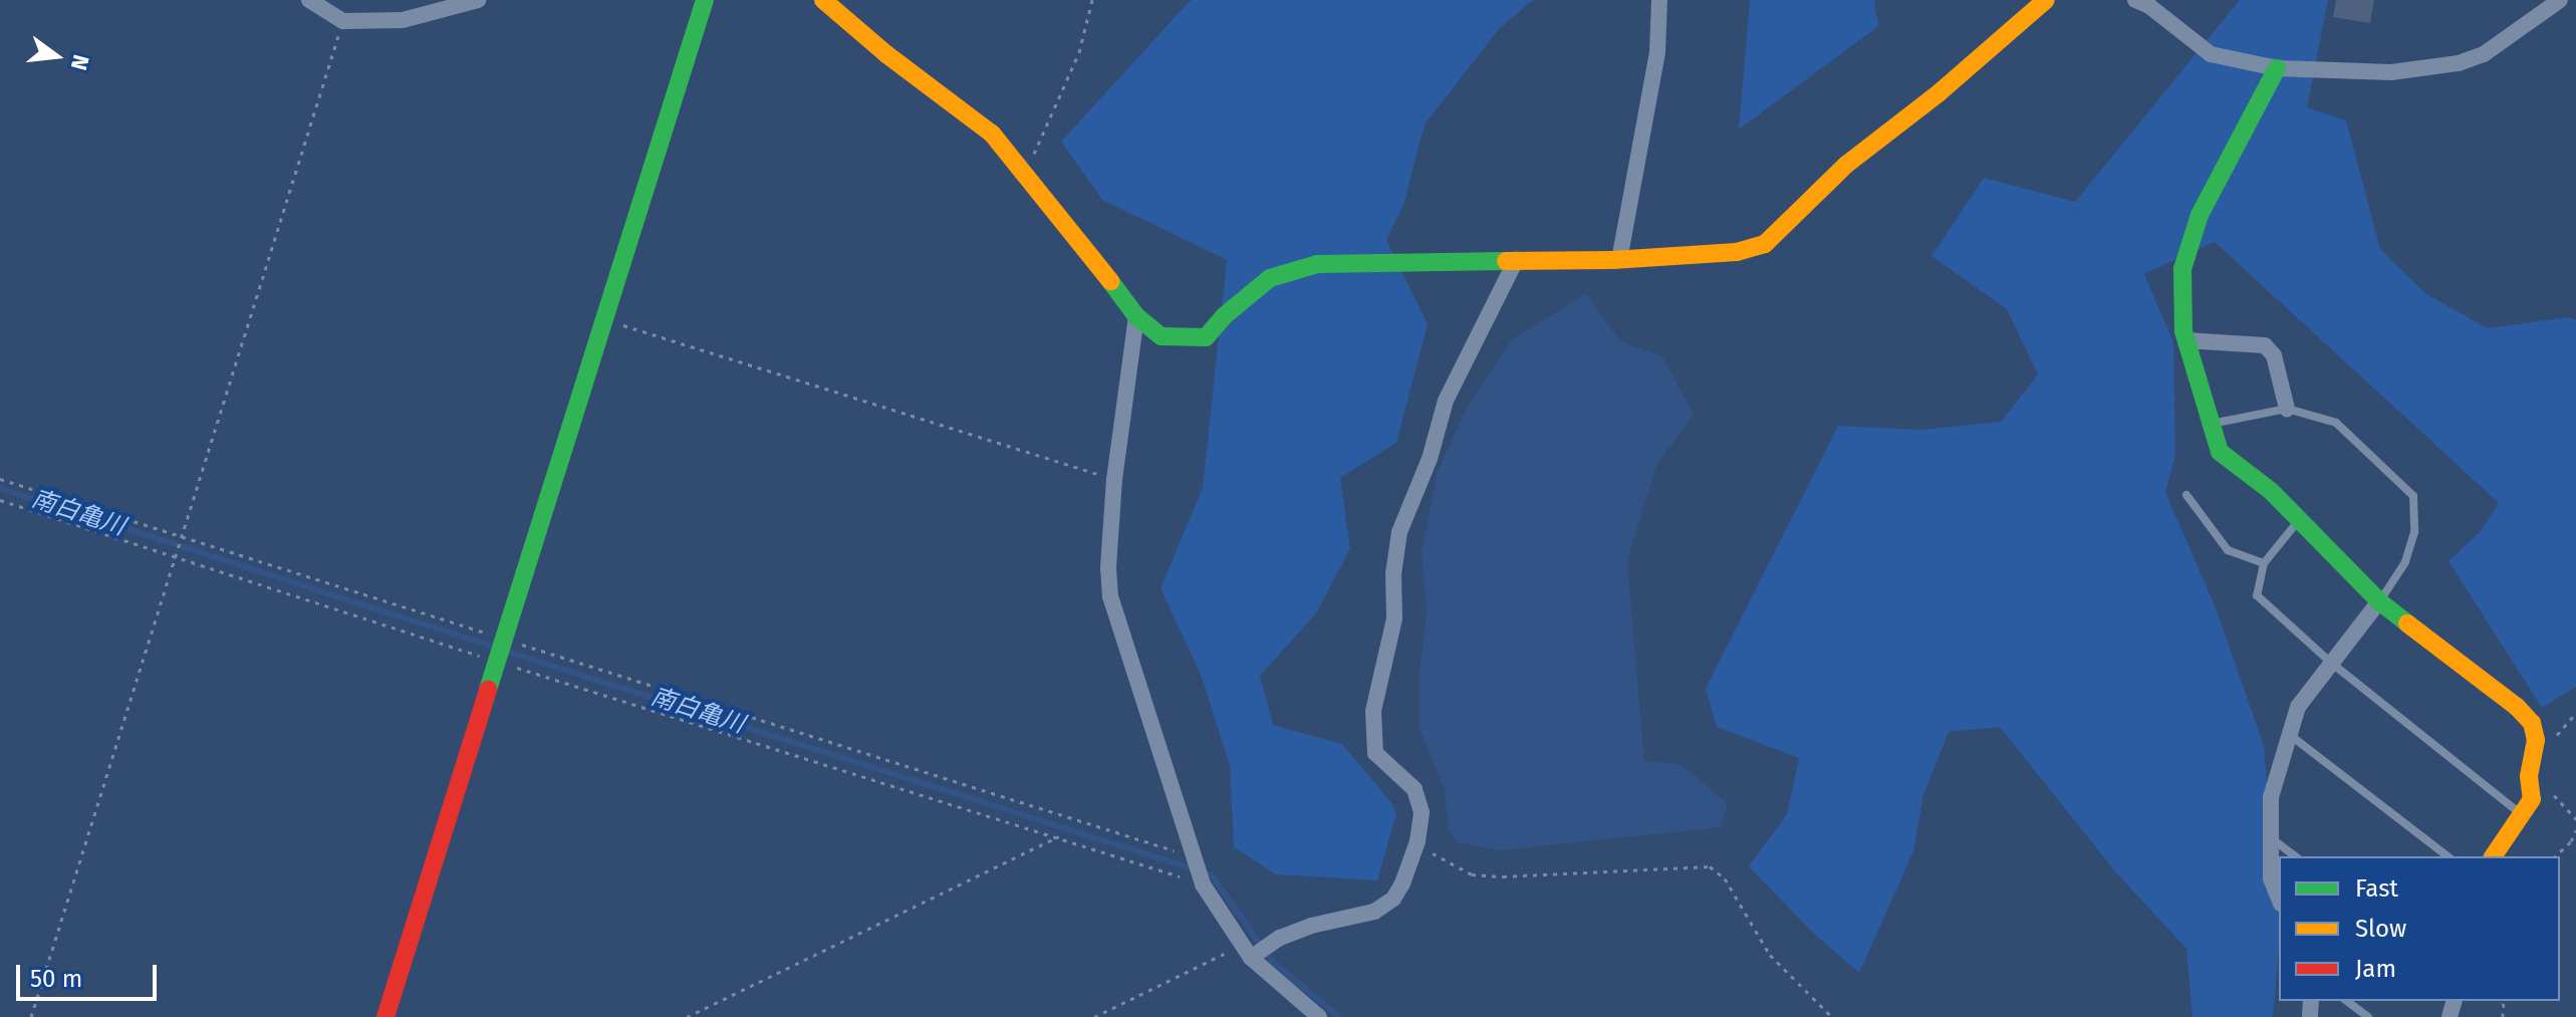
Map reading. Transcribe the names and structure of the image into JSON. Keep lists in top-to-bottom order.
{
  "water": ["南白亀川"],
  "legend": ["Fast", "Slow", "Jam"],
  "scale_bar": "50 m",
  "north": "right"
}
